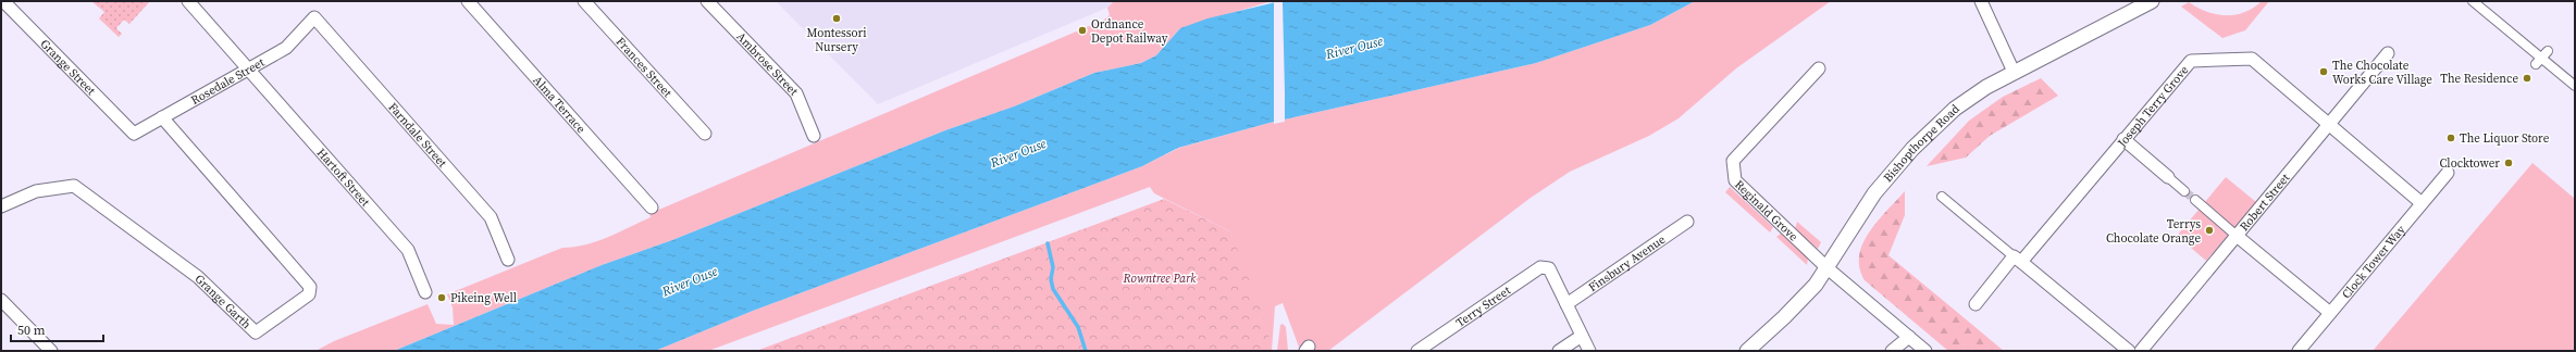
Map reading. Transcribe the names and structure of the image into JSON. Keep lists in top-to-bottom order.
{
  "streets": {
    "street": [
      "Ambrose Street",
      "Grange Street",
      "Frances Street",
      "Rosedale Street",
      "Alma Terrace",
      "Joseph Terry Grove",
      "Farndale Street",
      "Bishopthorpe Road",
      "Hartoft Street",
      "Robert Street",
      "Reginald Grove",
      "Clock Tower Way",
      "Finsbury Avenue",
      "Grange Garth",
      "Terry Street"
    ]
  },
  "crossings": [
    ["Grange Street", "Rosedale Street"],
    ["Rosedale Street", "Farndale Street"],
    ["Rosedale Street", "Hartoft Street"],
    ["Rosedale Street", "Grange Garth"],
    ["Joseph Terry Grove", "Robert Street"],
    ["Joseph Terry Grove", "Clock Tower Way"],
    ["Bishopthorpe Road", "Reginald Grove"],
    ["Finsbury Avenue", "Terry Street"]
  ],
  "water": ["River Ouse"],
  "parks": ["Rowntree Park"],
  "places": [
    "Montessori Nursery",
    "Ordnance Depot Railway",
    "The Chocolate Works Care Village",
    "The Residence",
    "The Liquor Store",
    "Clocktower",
    "Terrys Chocolate Orange",
    "Pikeing Well"
  ],
  "scale_bar": "50 m"
}
